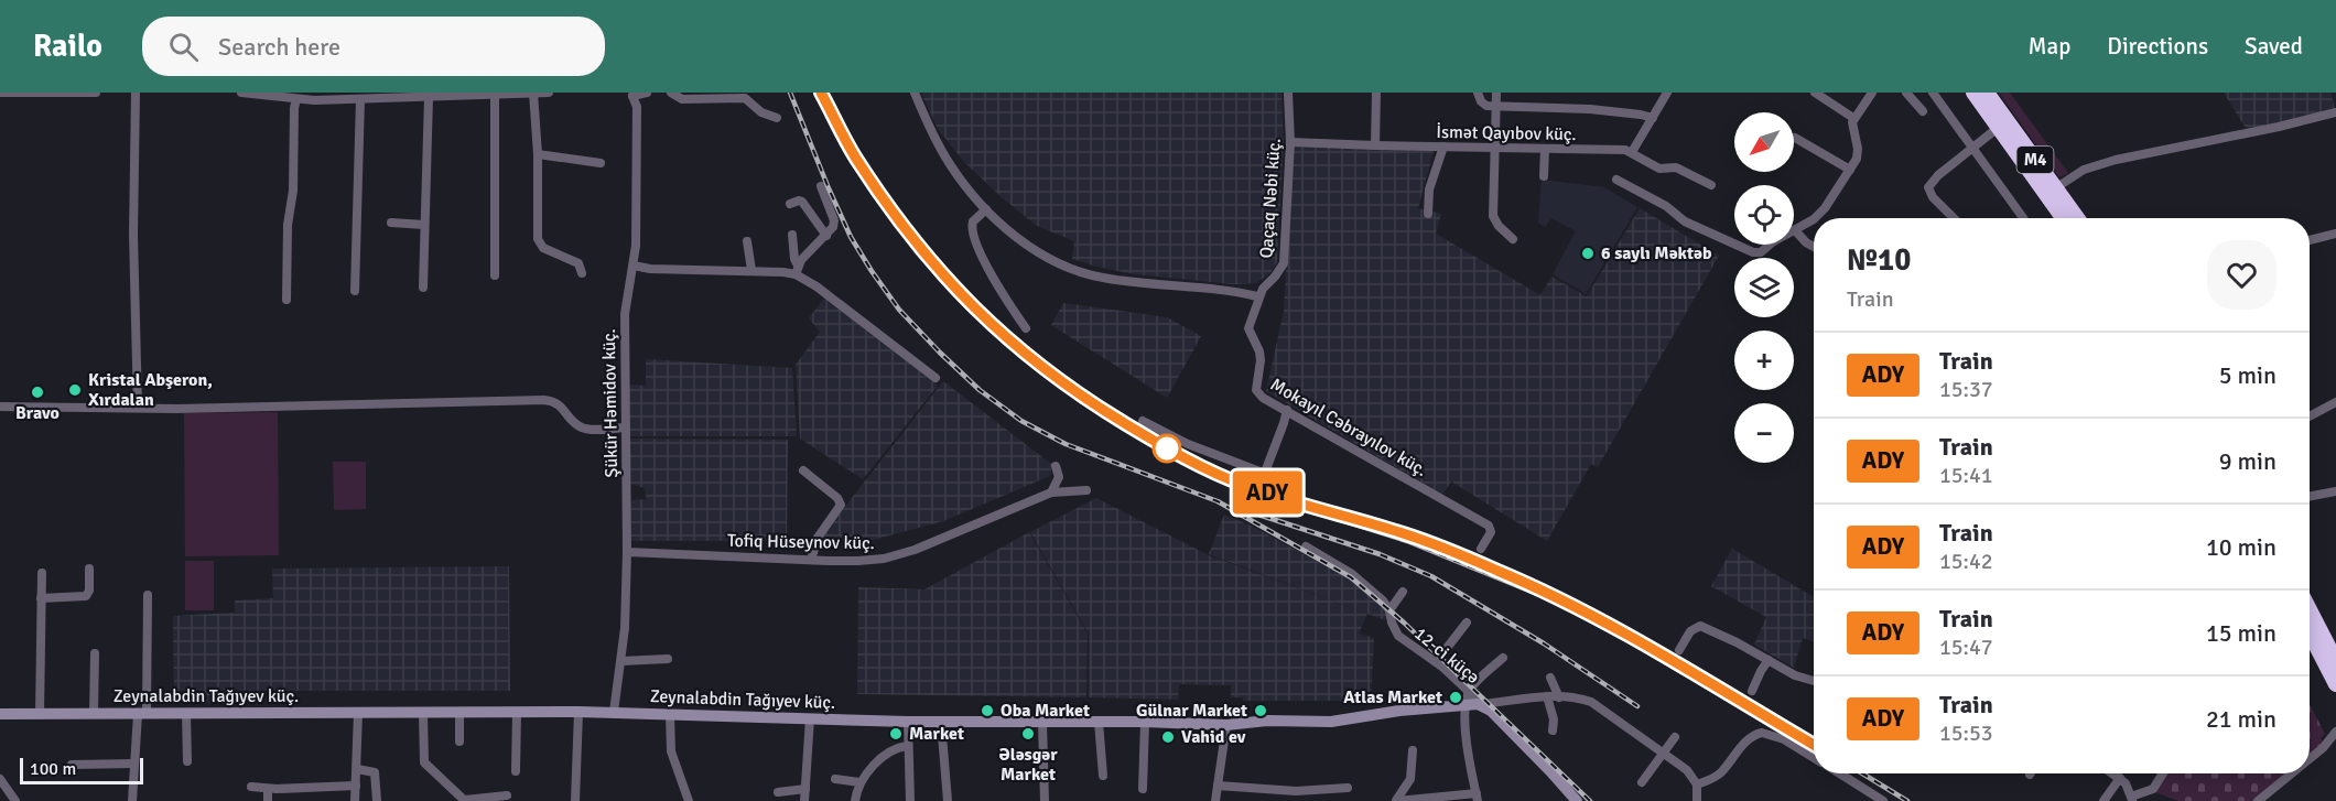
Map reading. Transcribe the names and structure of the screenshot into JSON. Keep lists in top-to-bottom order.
{
  "streets": {
    "highway": ["M4"],
    "street": [
      "İsmət Qayıbov küç.",
      "Qaçaq Nəbi küç.",
      "Şükür Həmidov küç.",
      "Mokayıl Cəbrayılov küç.",
      "Tofiq Hüseynov küç.",
      "12-ci küçə",
      "Zeynalabdin Tağıyev küç."
    ]
  },
  "crossings": [
    ["İsmət Qayıbov küç.", "Qaçaq Nəbi küç."],
    ["Qaçaq Nəbi küç.", "Mokayıl Cəbrayılov küç."],
    ["Şükür Həmidov küç.", "Tofiq Hüseynov küç."],
    ["Şükür Həmidov küç.", "Zeynalabdin Tağıyev küç."],
    ["12-ci küçə", "Zeynalabdin Tağıyev küç."]
  ],
  "places": [
    "6 saylı Məktəb",
    "Kristal Abşeron, Xırdalan",
    "Bravo",
    "Atlas Market",
    "Oba Market",
    "Gülnar Market",
    "Market",
    "Ələsgər Market",
    "Vahid ev"
  ],
  "scale_bar": "100 m",
  "north": "bottom left",
  "page": {
    "header": "Railo",
    "search": "Search here",
    "nav": ["Map", "Directions", "Saved"],
    "on_map": "ADY",
    "map_buttons": ["+", "−"],
    "heading": ["№10", "Train"],
    "list": [
      {
        "mark": "ADY",
        "name": "Train",
        "note": "15:37",
        "value": "5 min"
      },
      {
        "mark": "ADY",
        "name": "Train",
        "note": "15:41",
        "value": "9 min"
      },
      {
        "mark": "ADY",
        "name": "Train",
        "note": "15:42",
        "value": "10 min"
      },
      {
        "mark": "ADY",
        "name": "Train",
        "note": "15:47",
        "value": "15 min"
      },
      {
        "mark": "ADY",
        "name": "Train",
        "note": "15:53",
        "value": "21 min"
      }
    ],
    "scale": "100 m"
  }
}
